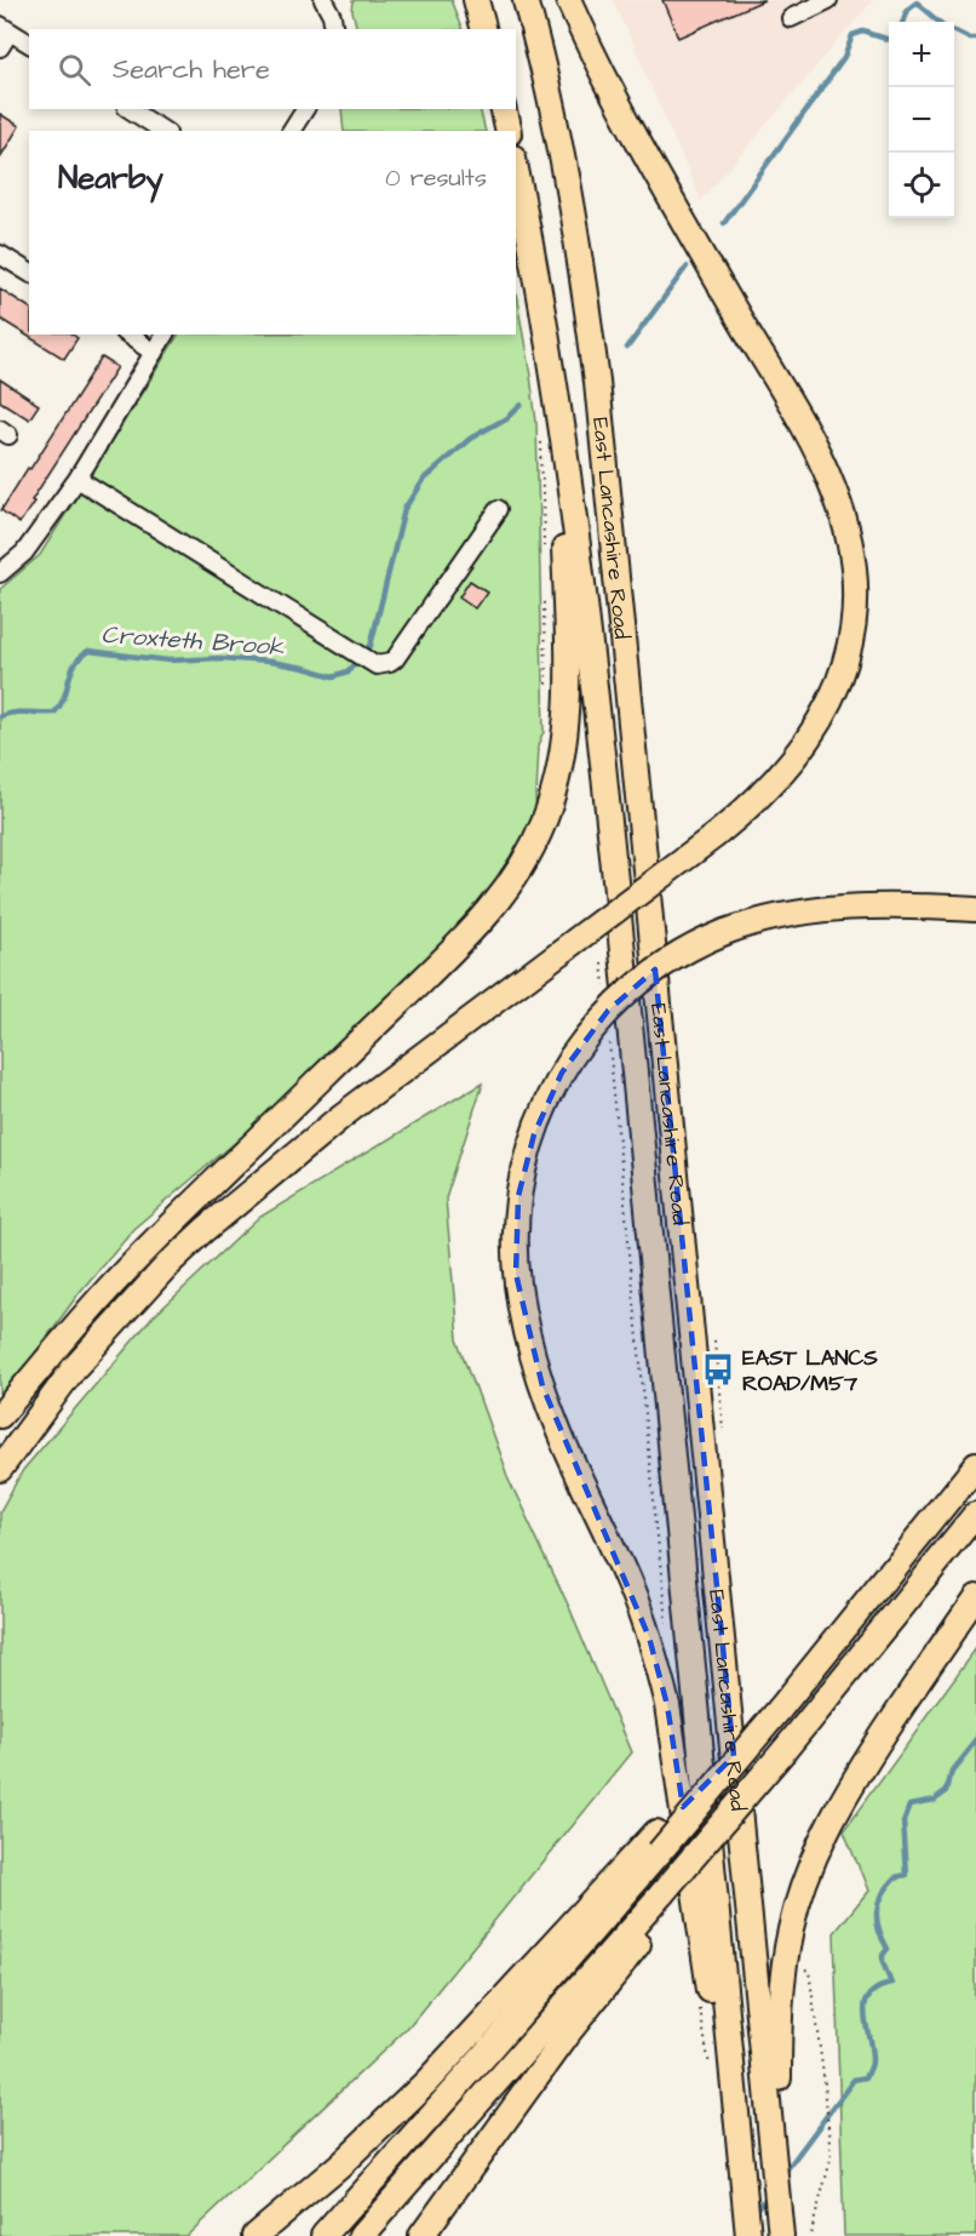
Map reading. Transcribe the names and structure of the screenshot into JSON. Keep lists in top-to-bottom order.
{
  "streets": {
    "highway": ["East Lancashire Road"]
  },
  "water": ["Croxteth Brook"],
  "places": {
    "bus stop": ["EAST LANCS ROAD/M57"]
  },
  "page": {
    "map_buttons": ["+", "−"],
    "search": "Search here",
    "heading": ["Nearby", "0 results"]
  }
}
